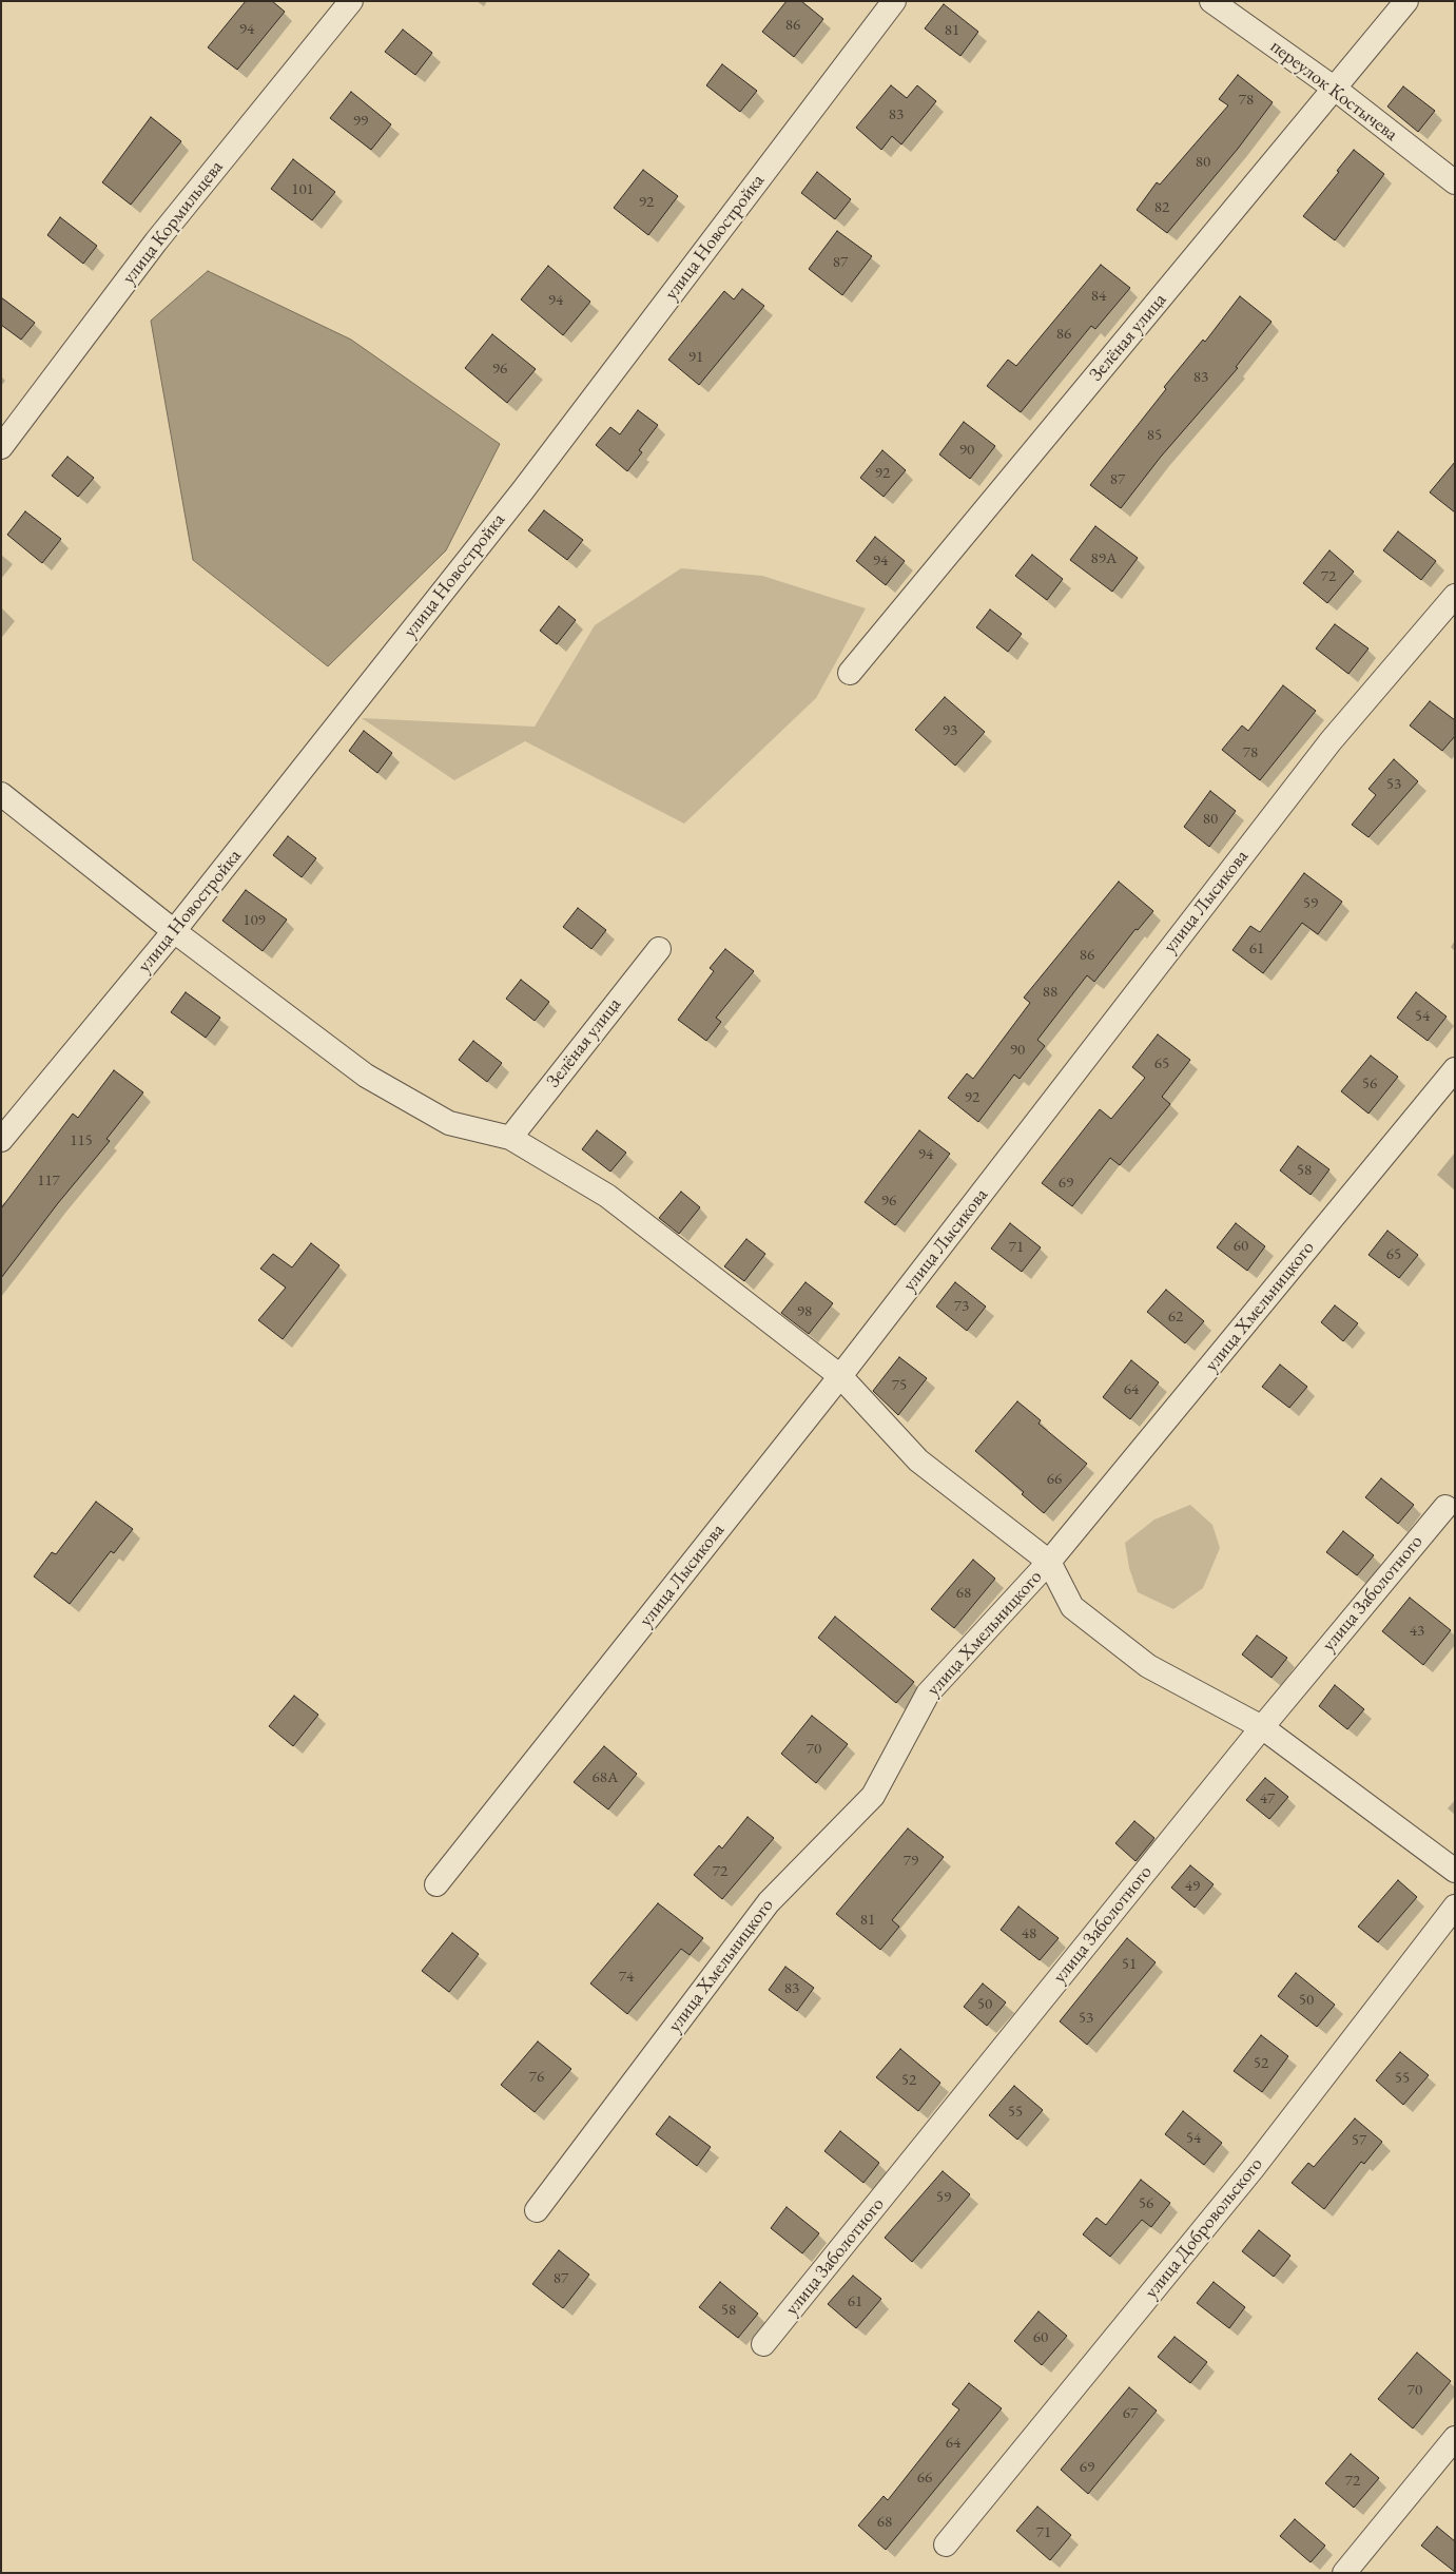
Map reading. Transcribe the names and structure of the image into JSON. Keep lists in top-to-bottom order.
{
  "streets": {
    "street": [
      "переулок Костычева",
      "улица Кормильцева",
      "улица Новостройка",
      "Зелёная улица",
      "улица Лысикова",
      "улица Хмельницкого",
      "улица Заболотного",
      "улица Добровольского"
    ]
  },
  "crossings": [
    ["переулок Костычева", "Зелёная улица"]
  ],
  "house_numbers": [
    "86",
    "94",
    "81",
    "78",
    "83",
    "99",
    "80",
    "101",
    "92",
    "82",
    "87",
    "84",
    "94",
    "86",
    "91",
    "96",
    "83",
    "85",
    "90",
    "92",
    "87",
    "89А",
    "94",
    "72",
    "93",
    "78",
    "53",
    "80",
    "59",
    "109",
    "61",
    "86",
    "88",
    "54",
    "90",
    "65",
    "56",
    "92",
    "115",
    "94",
    "58",
    "117",
    "69",
    "96",
    "60",
    "71",
    "65",
    "73",
    "98",
    "62",
    "75",
    "64",
    "66",
    "68",
    "43",
    "70",
    "68А",
    "47",
    "79",
    "72",
    "49",
    "81",
    "48",
    "51",
    "74",
    "83",
    "50",
    "50",
    "53",
    "52",
    "76",
    "55",
    "52",
    "55",
    "54",
    "57",
    "59",
    "56",
    "87",
    "61",
    "58",
    "60",
    "70",
    "67",
    "64",
    "69",
    "66",
    "72",
    "68",
    "71"
  ]
}
